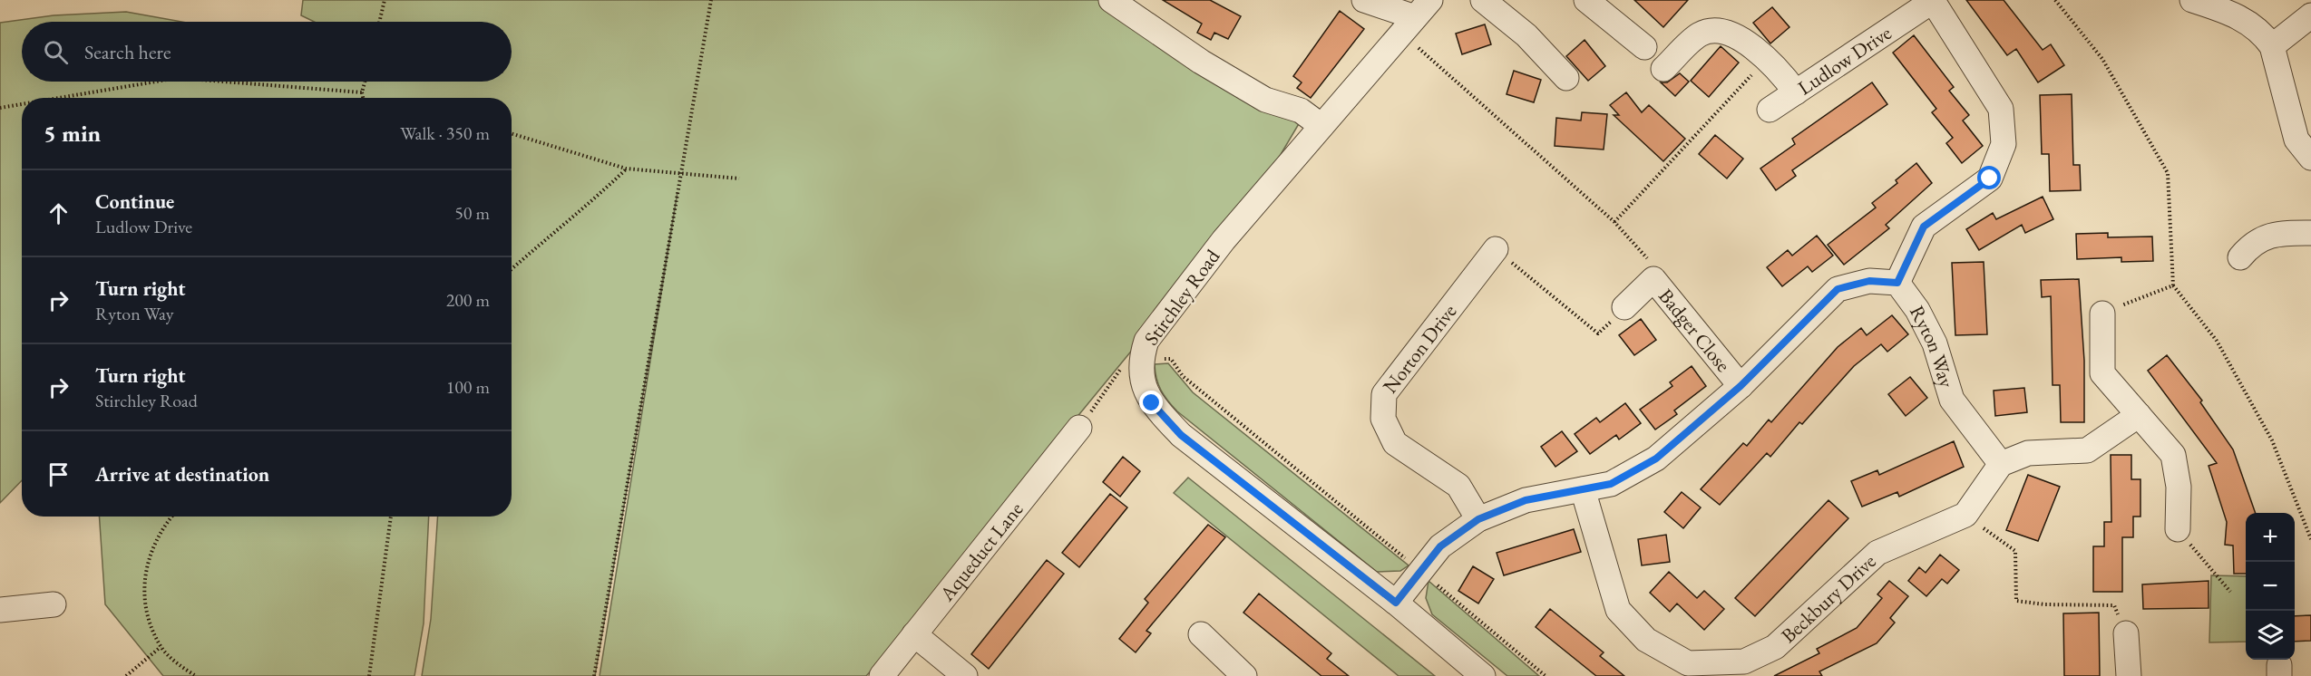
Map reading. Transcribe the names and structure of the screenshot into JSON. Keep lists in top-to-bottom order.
{
  "streets": {
    "street": [
      "Ludlow Drive",
      "Stirchley Road",
      "Badger Close",
      "Ryton Way",
      "Norton Drive",
      "Aqueduct Lane",
      "Beckbury Drive"
    ]
  },
  "crossings": [
    ["Ludlow Drive", "Ryton Way"],
    ["Stirchley Road", "Ryton Way"],
    ["Badger Close", "Ryton Way"],
    ["Ryton Way", "Norton Drive"],
    ["Ryton Way", "Beckbury Drive"]
  ],
  "page": {
    "search": "Search here",
    "heading": ["5 min", "Walk · 350 m"],
    "list": [
      ["Continue", "Ludlow Drive", "50 m"],
      ["Turn right", "Ryton Way", "200 m"],
      ["Turn right", "Stirchley Road", "100 m"],
      "Arrive at destination"
    ],
    "map_buttons": ["+", "−"]
  }
}
